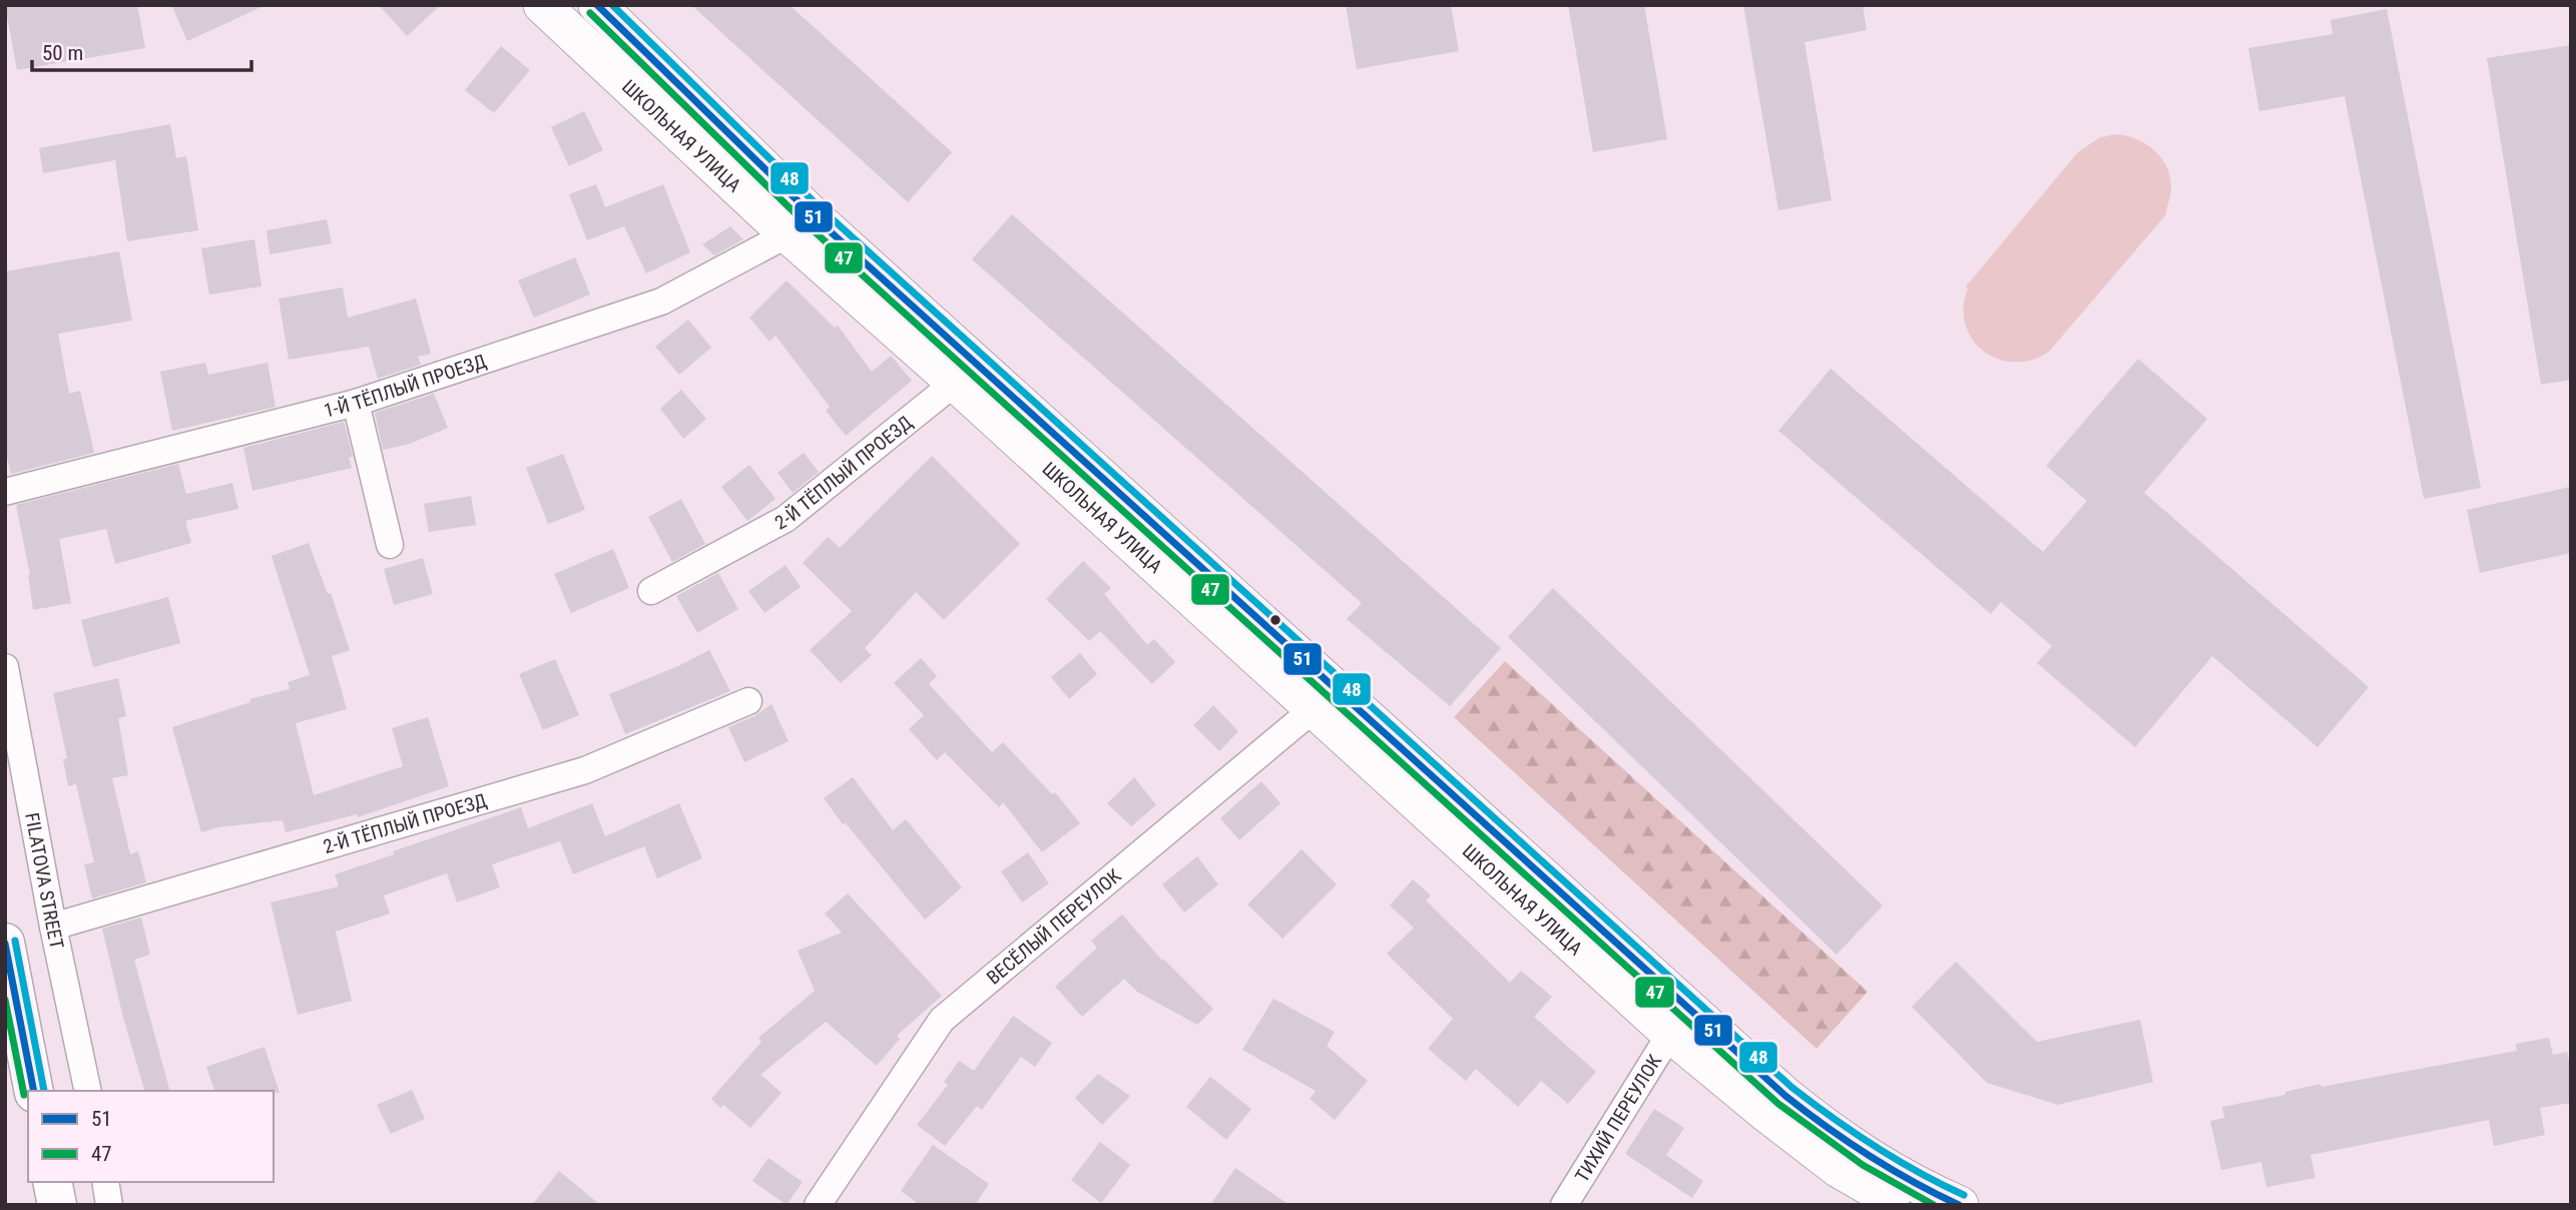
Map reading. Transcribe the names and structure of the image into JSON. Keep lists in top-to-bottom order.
{
  "streets": {
    "main road": ["ШКОЛЬНАЯ УЛИЦА"],
    "street": [
      "1-Й ТЁПЛЫЙ ПРОЕЗД",
      "2-Й ТЁПЛЫЙ ПРОЕЗД",
      "FILATOVA STREET",
      "ВЕСЁЛЫЙ ПЕРЕУЛОК",
      "ТИХИЙ ПЕРЕУЛОК"
    ]
  },
  "crossings": [
    ["ШКОЛЬНАЯ УЛИЦА", "1-Й ТЁПЛЫЙ ПРОЕЗД"],
    ["ШКОЛЬНАЯ УЛИЦА", "2-Й ТЁПЛЫЙ ПРОЕЗД"],
    ["ШКОЛЬНАЯ УЛИЦА", "ВЕСЁЛЫЙ ПЕРЕУЛОК"],
    ["ШКОЛЬНАЯ УЛИЦА", "ТИХИЙ ПЕРЕУЛОК"],
    ["2-Й ТЁПЛЫЙ ПРОЕЗД", "FILATOVA STREET"]
  ],
  "lines": ["transit line 51", "transit line 48", "transit line 47"],
  "legend": ["51", "47"],
  "scale_bar": "50 m"
}
